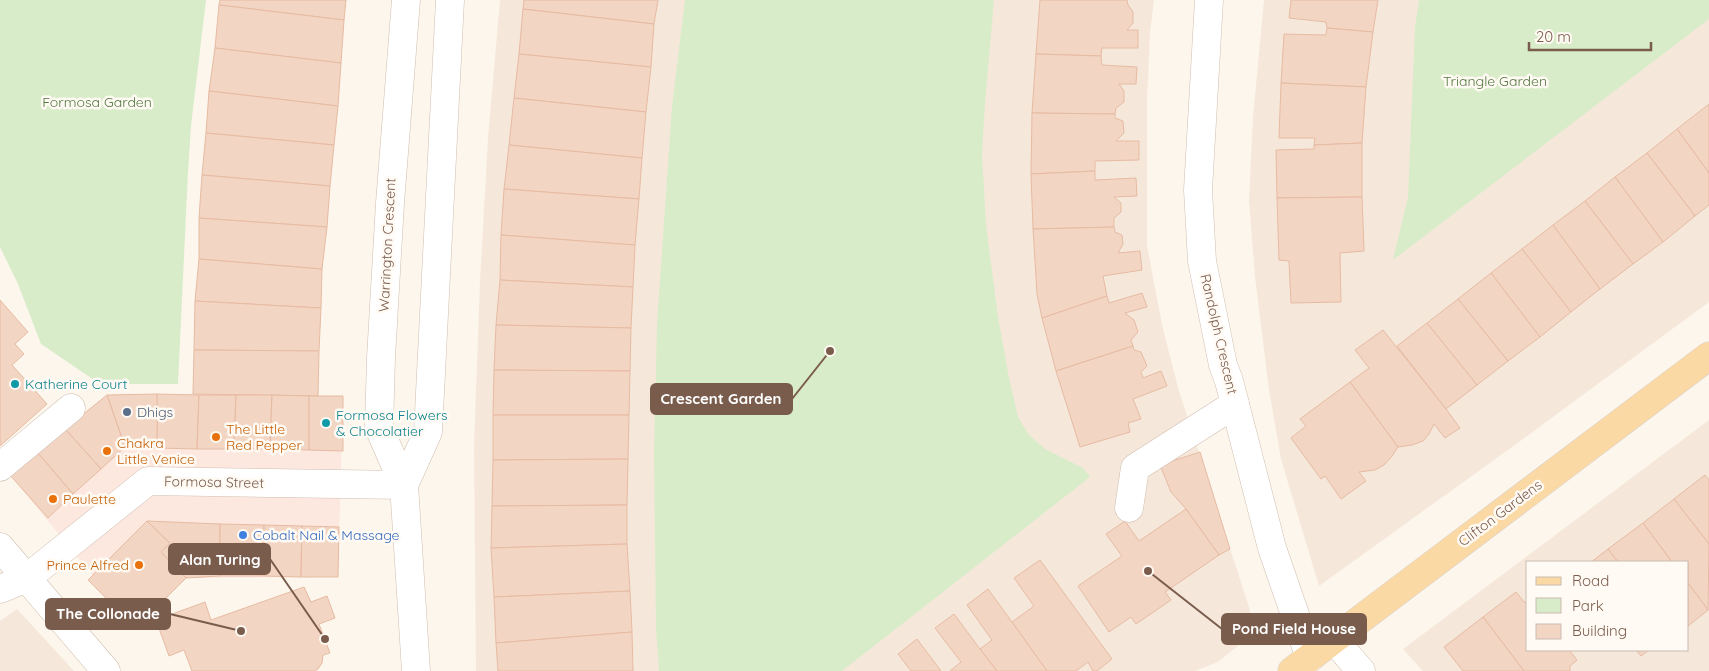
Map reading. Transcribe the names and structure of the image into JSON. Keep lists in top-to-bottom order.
{
  "streets": {
    "main road": ["Clifton Gardens"],
    "street": ["Warrington Crescent", "Randolph Crescent", "Formosa Street"]
  },
  "crossings": [
    ["Warrington Crescent", "Formosa Street"],
    ["Randolph Crescent", "Clifton Gardens"]
  ],
  "parks": ["Triangle Garden", "Formosa Garden"],
  "places": [
    "Crescent Garden",
    "Katherine Court",
    "Dhigs",
    "Formosa Flowers & Chocolatier",
    "The Little Red Pepper",
    "Chakra Little Venice",
    "Paulette",
    "Cobalt Nail & Massage",
    "Prince Alfred",
    "Pond Field House",
    "The Collonade",
    "Alan Turing"
  ],
  "legend": ["Road", "Park", "Building"],
  "scale_bar": "20 m"
}
